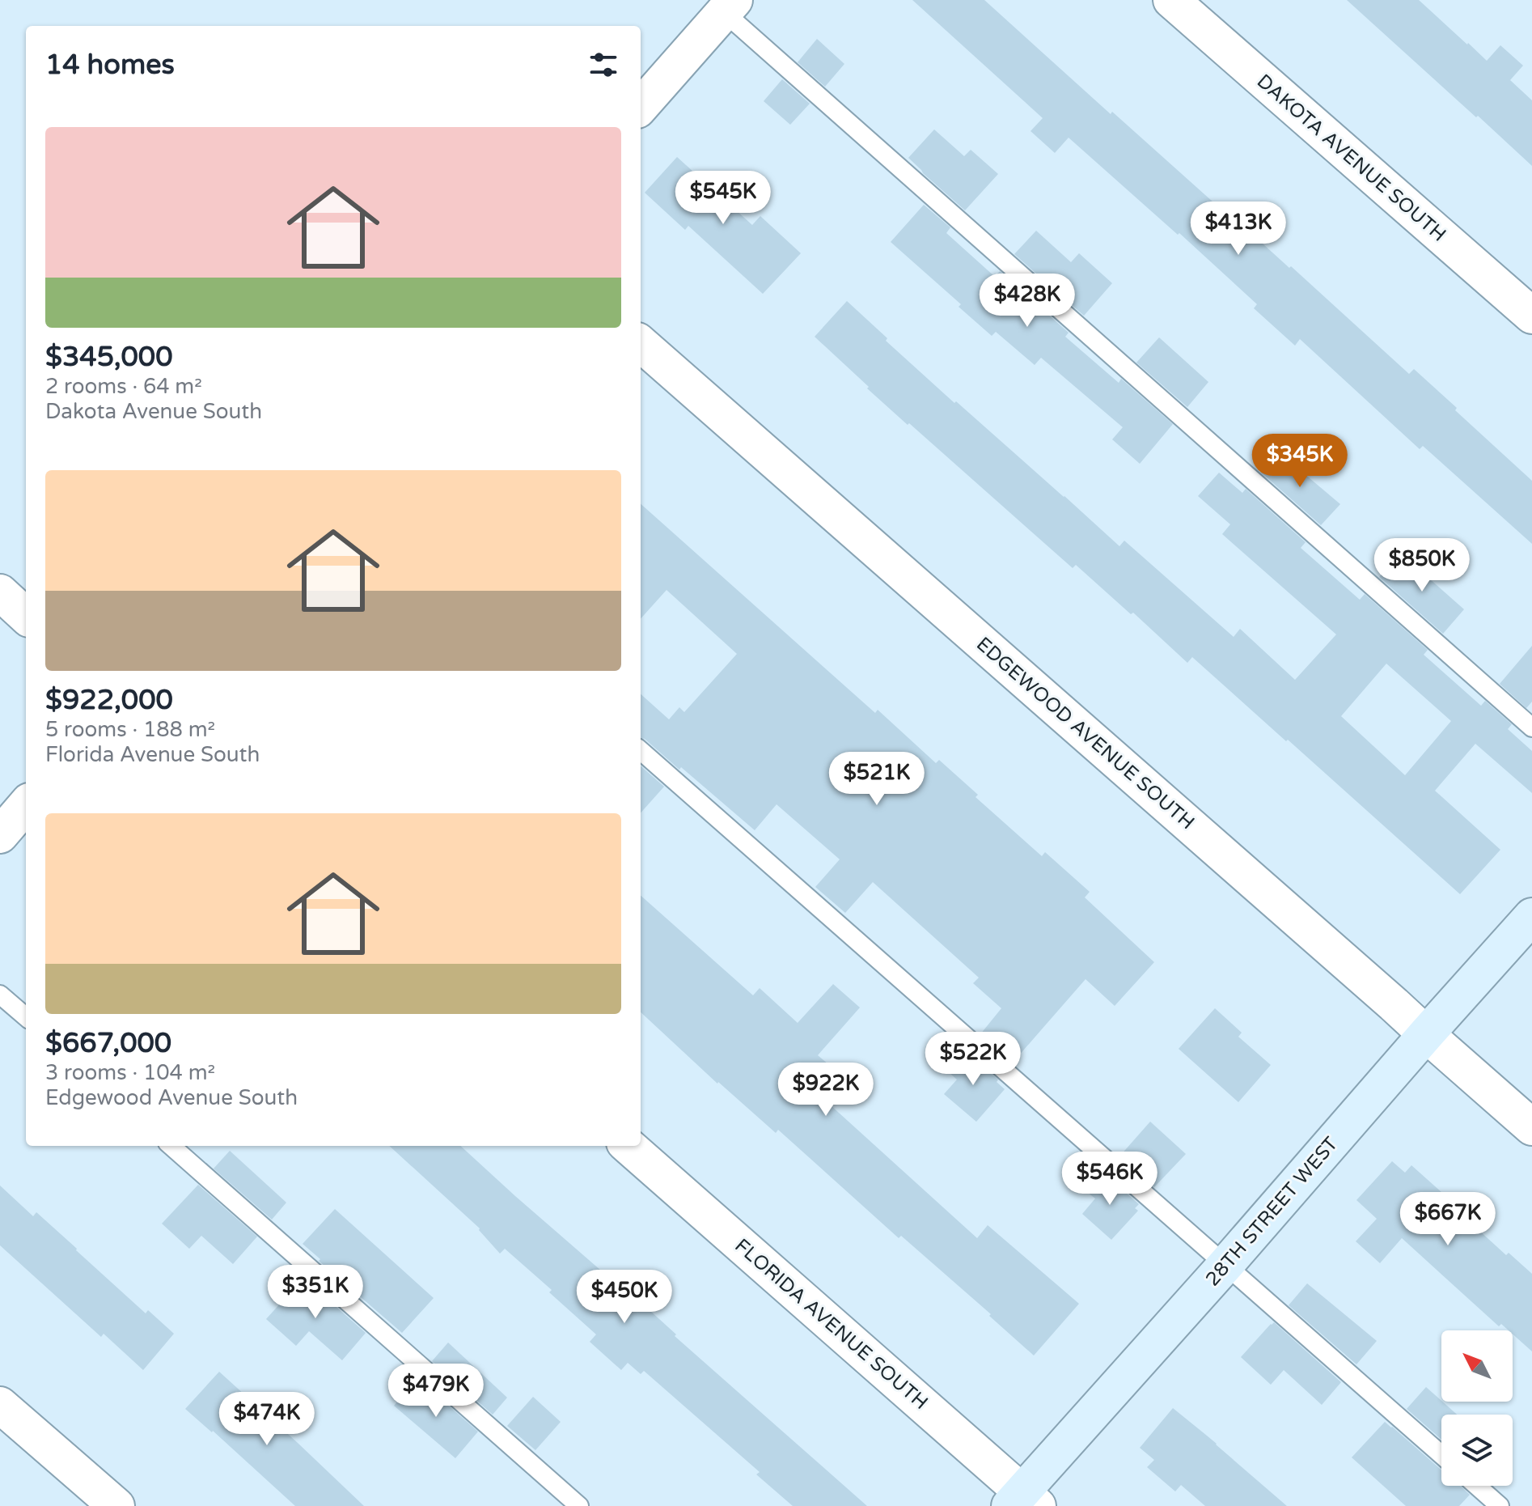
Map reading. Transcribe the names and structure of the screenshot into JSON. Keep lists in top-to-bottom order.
{
  "streets": {
    "street": [
      "DAKOTA AVENUE SOUTH",
      "EDGEWOOD AVENUE SOUTH",
      "28TH STREET WEST",
      "FLORIDA AVENUE SOUTH"
    ]
  },
  "crossings": [
    ["EDGEWOOD AVENUE SOUTH", "28TH STREET WEST"],
    ["28TH STREET WEST", "FLORIDA AVENUE SOUTH"]
  ],
  "north": "top left",
  "page": {
    "heading": "14 homes",
    "list": [
      {
        "name": "$345,000",
        "note": "2 rooms · 64 m² · Dakota Avenue South"
      },
      {
        "name": "$922,000",
        "note": "5 rooms · 188 m² · Florida Avenue South"
      },
      {
        "name": "$667,000",
        "note": "3 rooms · 104 m² · Edgewood Avenue South"
      }
    ],
    "price": [
      "$545K",
      "$413K",
      "$428K",
      "$345K",
      "$850K",
      "$521K",
      "$522K",
      "$922K",
      "$546K",
      "$667K",
      "$351K",
      "$450K",
      "$479K",
      "$474K"
    ]
  }
}
